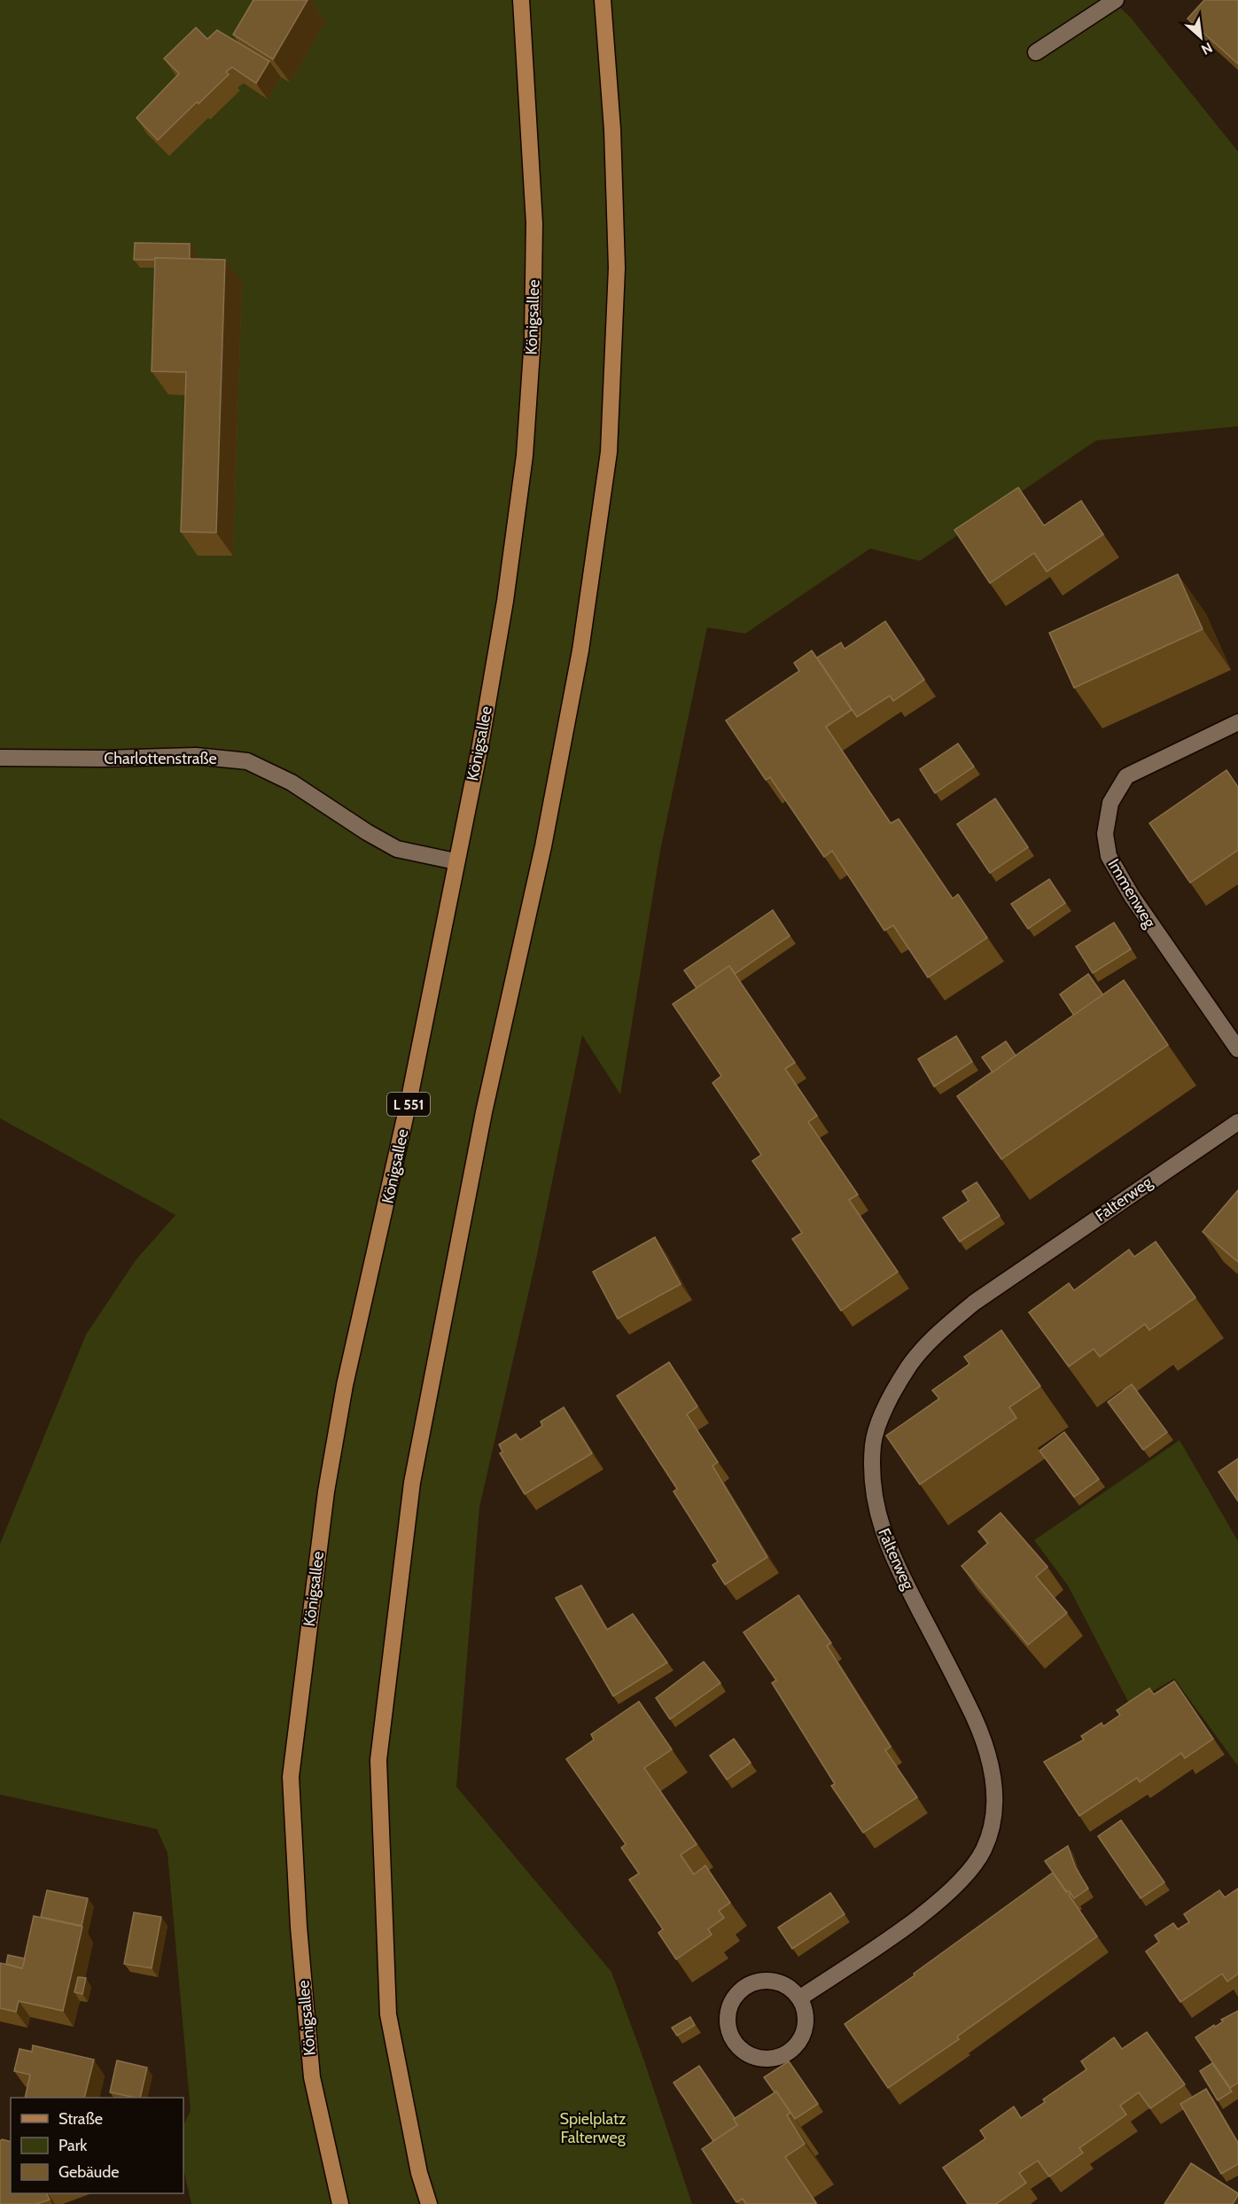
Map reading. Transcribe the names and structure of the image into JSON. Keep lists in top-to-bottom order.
{
  "streets": {
    "main road": ["Königsallee", "L 551"],
    "street": ["Charlottenstraße", "Immenweg", "Falterweg"]
  },
  "crossings": [
    ["Königsallee", "Charlottenstraße"]
  ],
  "parks": ["Spielplatz Falterweg"],
  "legend": ["Straße", "Park", "Gebäude"],
  "north": "bottom right"
}
